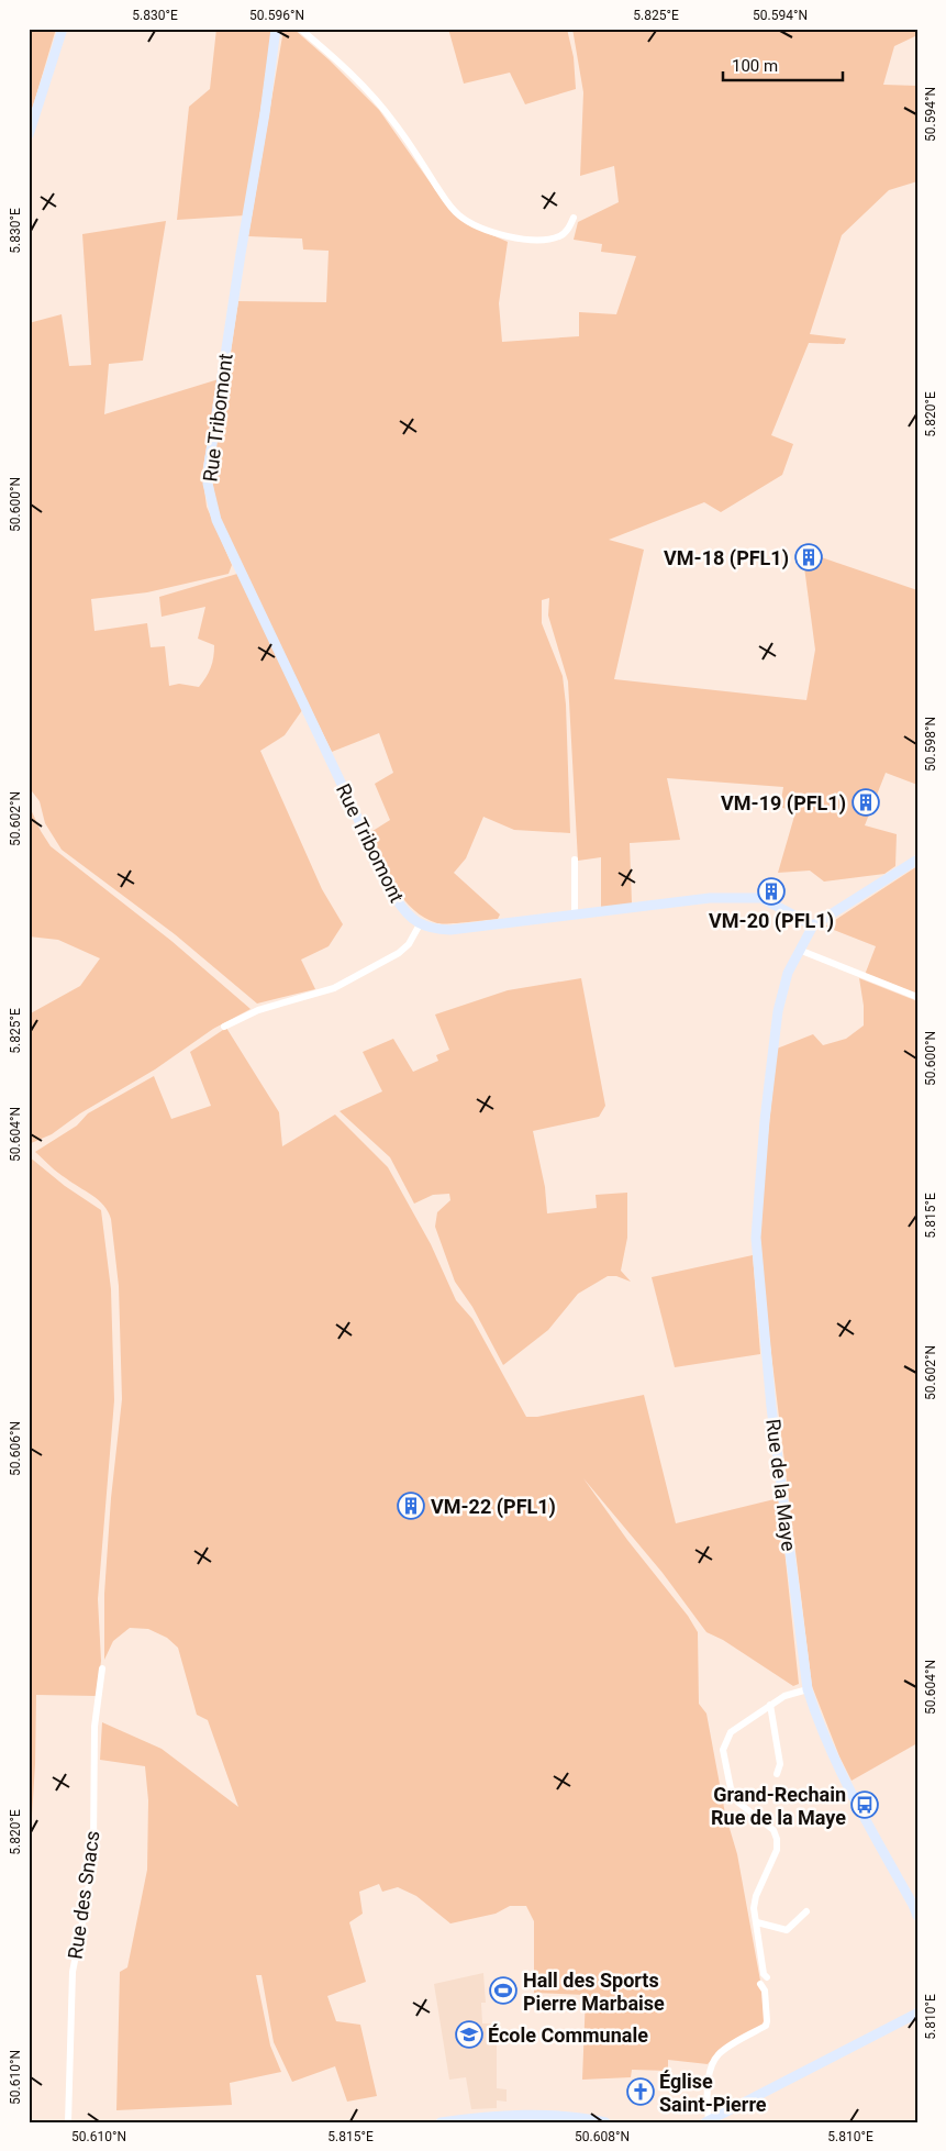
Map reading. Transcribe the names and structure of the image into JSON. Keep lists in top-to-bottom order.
{
  "streets": {
    "street": ["Rue Tribomont", "Rue de la Maye", "Rue des Snacs"]
  },
  "places": {
    "building": [
      "VM-18 (PFL1)",
      "VM-19 (PFL1)",
      "VM-20 (PFL1)",
      "VM-22 (PFL1)"
    ],
    "bus stop": ["Grand-Rechain Rue de la Maye"],
    "sports": ["Hall des Sports Pierre Marbaise"],
    "school or university": ["École Communale"],
    "church": ["Église Saint-Pierre"]
  },
  "scale_bar": "100 m",
  "coordinates": [
    "5.830°E",
    "50.596°N",
    "5.825°E",
    "50.594°N",
    "5.820°E",
    "50.600°N",
    "50.598°N",
    "50.602°N",
    "50.604°N",
    "5.815°E",
    "50.606°N",
    "5.810°E",
    "50.610°N",
    "50.608°N"
  ]
}
